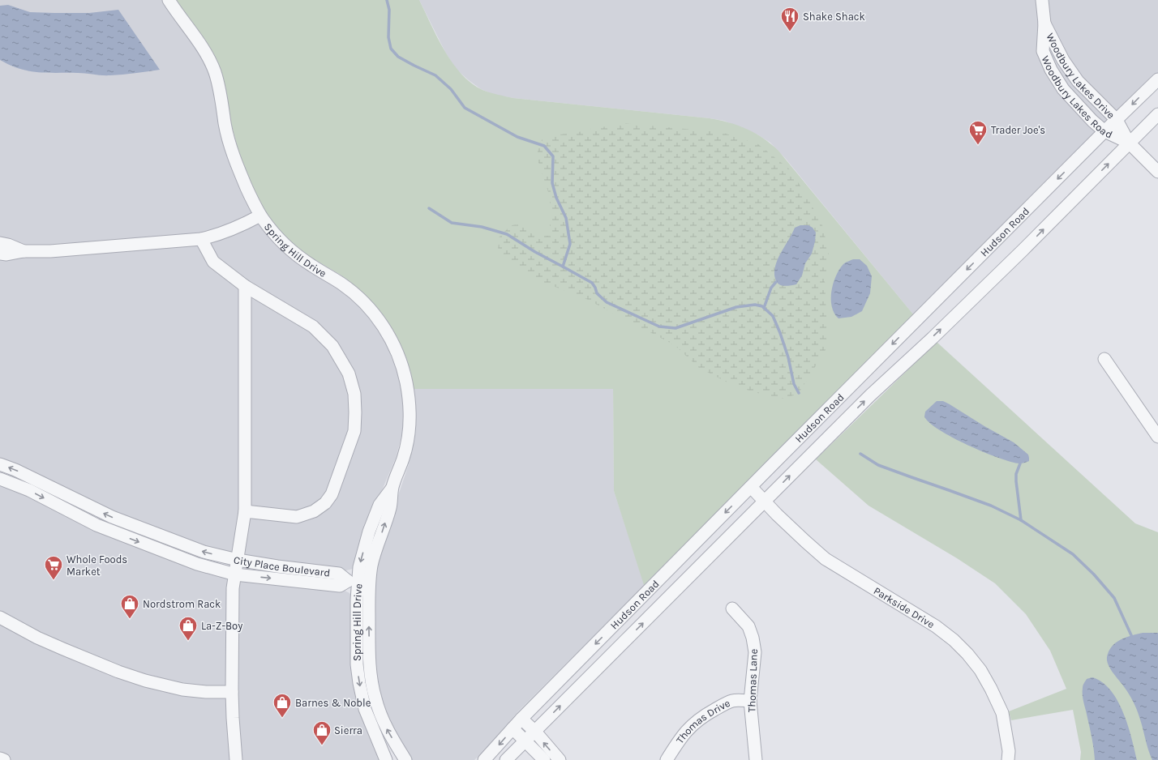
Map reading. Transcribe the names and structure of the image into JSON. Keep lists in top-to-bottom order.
{
  "streets": {
    "street": [
      "Woodbury Lakes Drive",
      "Woodbury Lakes Road",
      "Hudson Road",
      "Spring Hill Drive",
      "City Place Boulevard",
      "Parkside Drive",
      "Thomas Lane",
      "Thomas Drive"
    ]
  },
  "crossings": [
    ["Woodbury Lakes Drive", "Woodbury Lakes Road"],
    ["Woodbury Lakes Drive", "Hudson Road"],
    ["Woodbury Lakes Road", "Hudson Road"],
    ["Hudson Road", "Parkside Drive"],
    ["Spring Hill Drive", "City Place Boulevard"],
    ["Thomas Lane", "Thomas Drive"]
  ],
  "places": {
    "restaurant": ["Shake Shack"],
    "supermarket": ["Trader Joe's", "Whole Foods Market"],
    "shop": [
      "Nordstrom Rack",
      "La-Z-Boy",
      "Barnes & Noble",
      "Sierra"
    ]
  }
}
